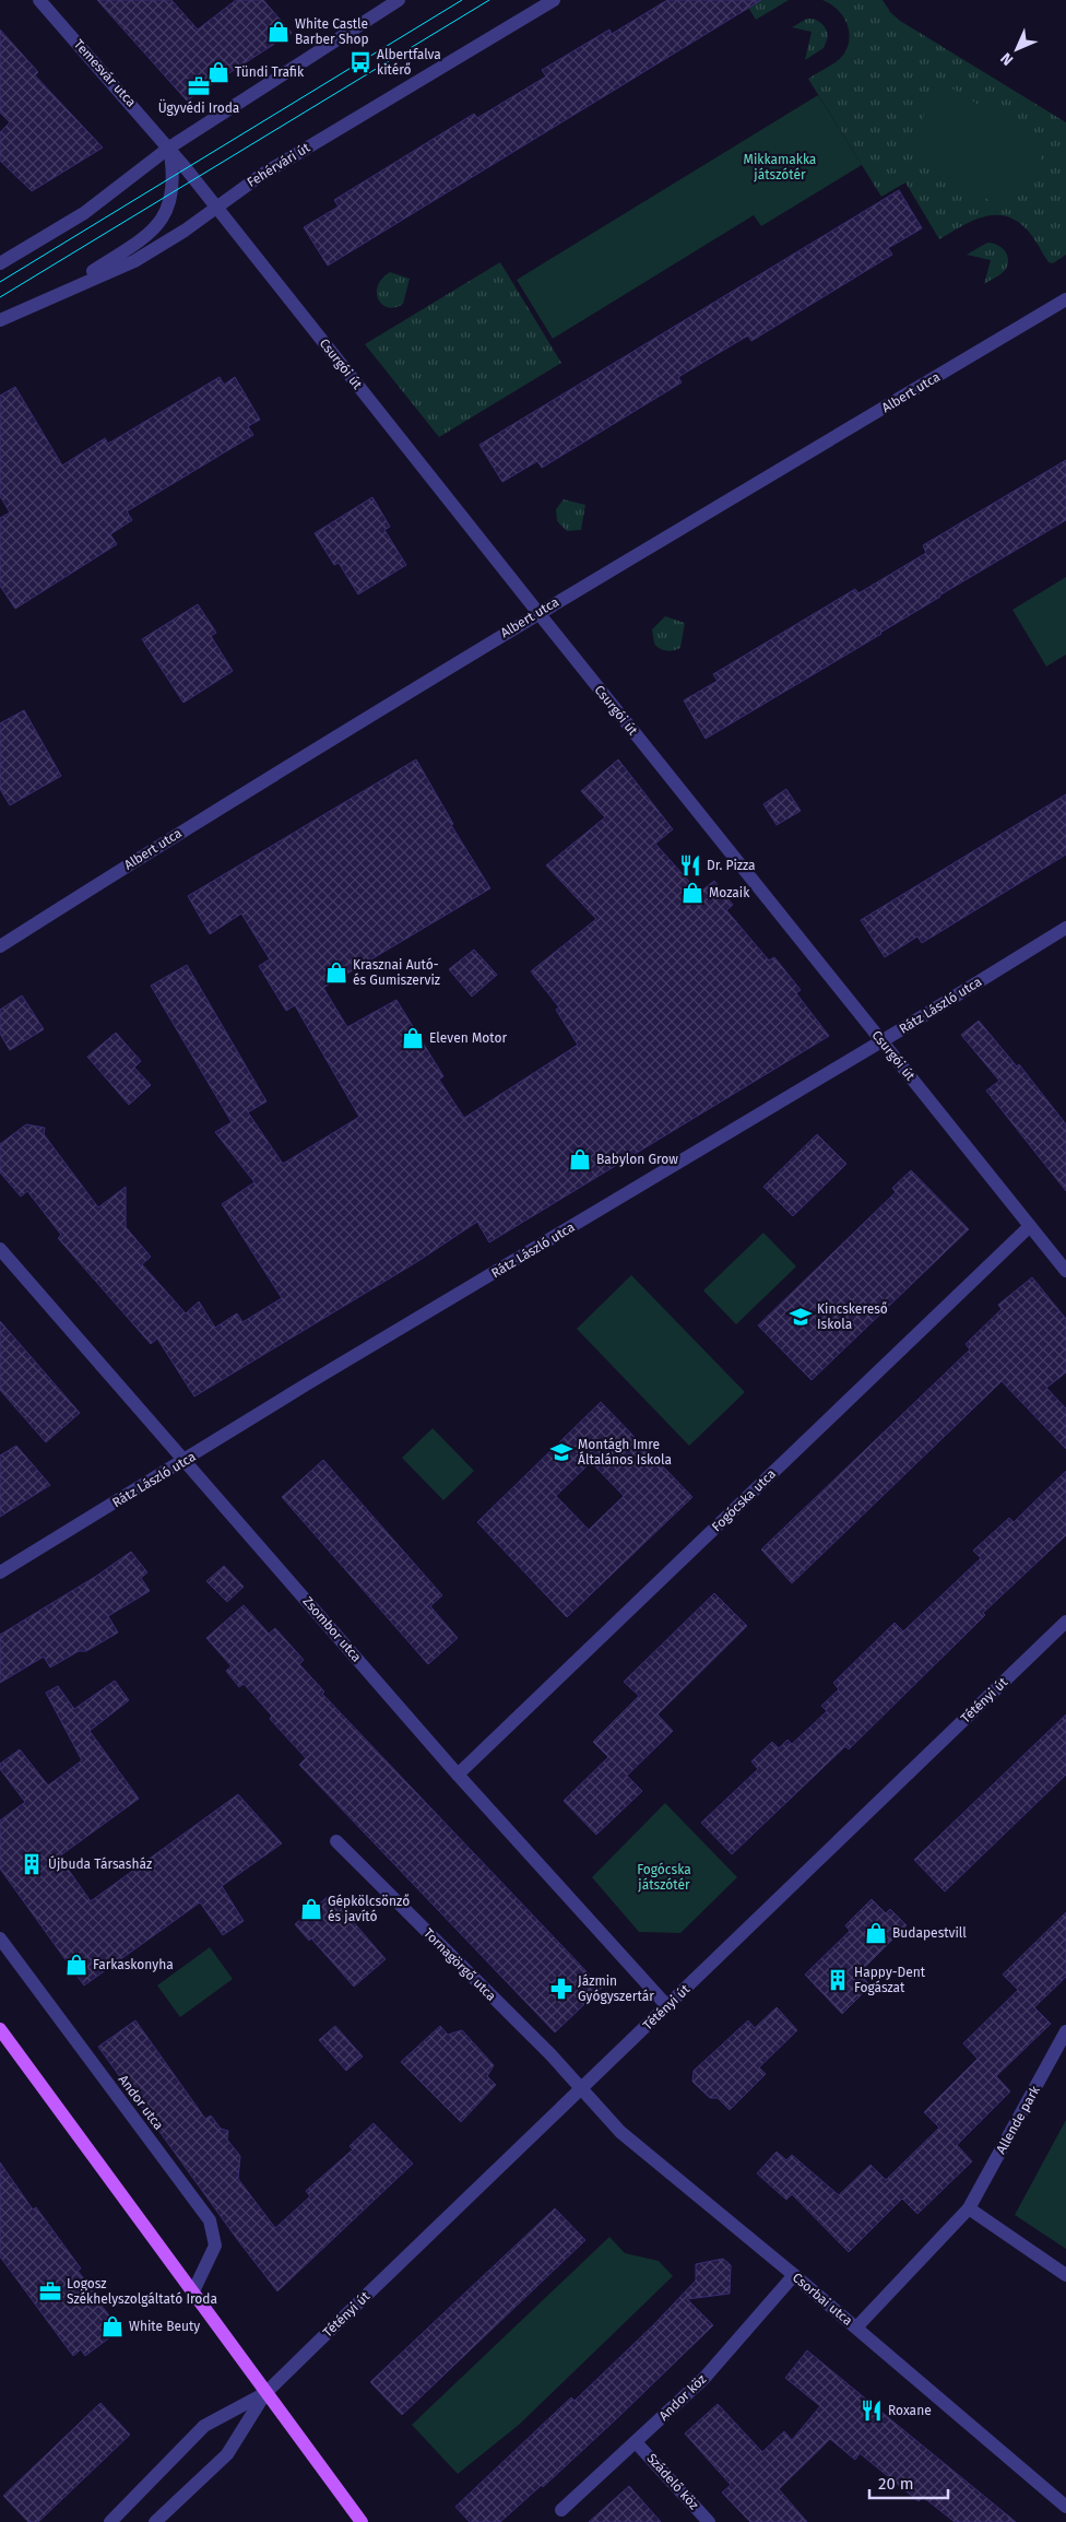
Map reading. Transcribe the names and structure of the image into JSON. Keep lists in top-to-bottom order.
{
  "streets": {
    "street": [
      "Temesvár utca",
      "Fehérvári út",
      "Csurgói út",
      "Albert utca",
      "Rátz László utca",
      "Fogócska utca",
      "Zsombor utca",
      "Tétényi út",
      "Tornagörgő utca",
      "Andor utca",
      "Allende park",
      "Csorbai utca",
      "Andor köz",
      "Szádelő köz"
    ]
  },
  "crossings": [
    ["Temesvár utca", "Csurgói út"],
    ["Fehérvári út", "Csurgói út"],
    ["Csurgói út", "Albert utca"],
    ["Csurgói út", "Rátz László utca"],
    ["Csurgói út", "Fogócska utca"],
    ["Rátz László utca", "Zsombor utca"],
    ["Fogócska utca", "Zsombor utca"],
    ["Zsombor utca", "Tétényi út"],
    ["Tétényi út", "Tornagörgő utca"],
    ["Tétényi út", "Csorbai utca"],
    ["Tornagörgő utca", "Csorbai utca"],
    ["Allende park", "Csorbai utca"],
    ["Csorbai utca", "Andor köz"],
    ["Andor köz", "Szádelő köz"]
  ],
  "parks": ["Mikkamakka játszótér", "Fogócska játszótér"],
  "places": {
    "shop": [
      "White Castle Barber Shop",
      "Tündi Trafik",
      "Mozaik",
      "Krasznai Autó- és Gumiszerviz",
      "Eleven Motor",
      "Babylon Grow",
      "Gépkölcsönző és javító",
      "Budapestvill",
      "Farkaskonyha",
      "White Beuty"
    ],
    "bus stop": ["Albertfalva kitérő"],
    "office": ["Ügyvédi Iroda", "Logosz Székhelyszolgáltató Iroda"],
    "restaurant": ["Dr. Pizza", "Roxane"],
    "school or university": ["Kincskereső Iskola", "Montágh Imre Általános Iskola"],
    "building": ["Újbuda Társasház", "Happy-Dent Fogászat"],
    "pharmacy": ["Jázmin Gyógyszertár"]
  },
  "scale_bar": "20 m",
  "north": "bottom left"
}
